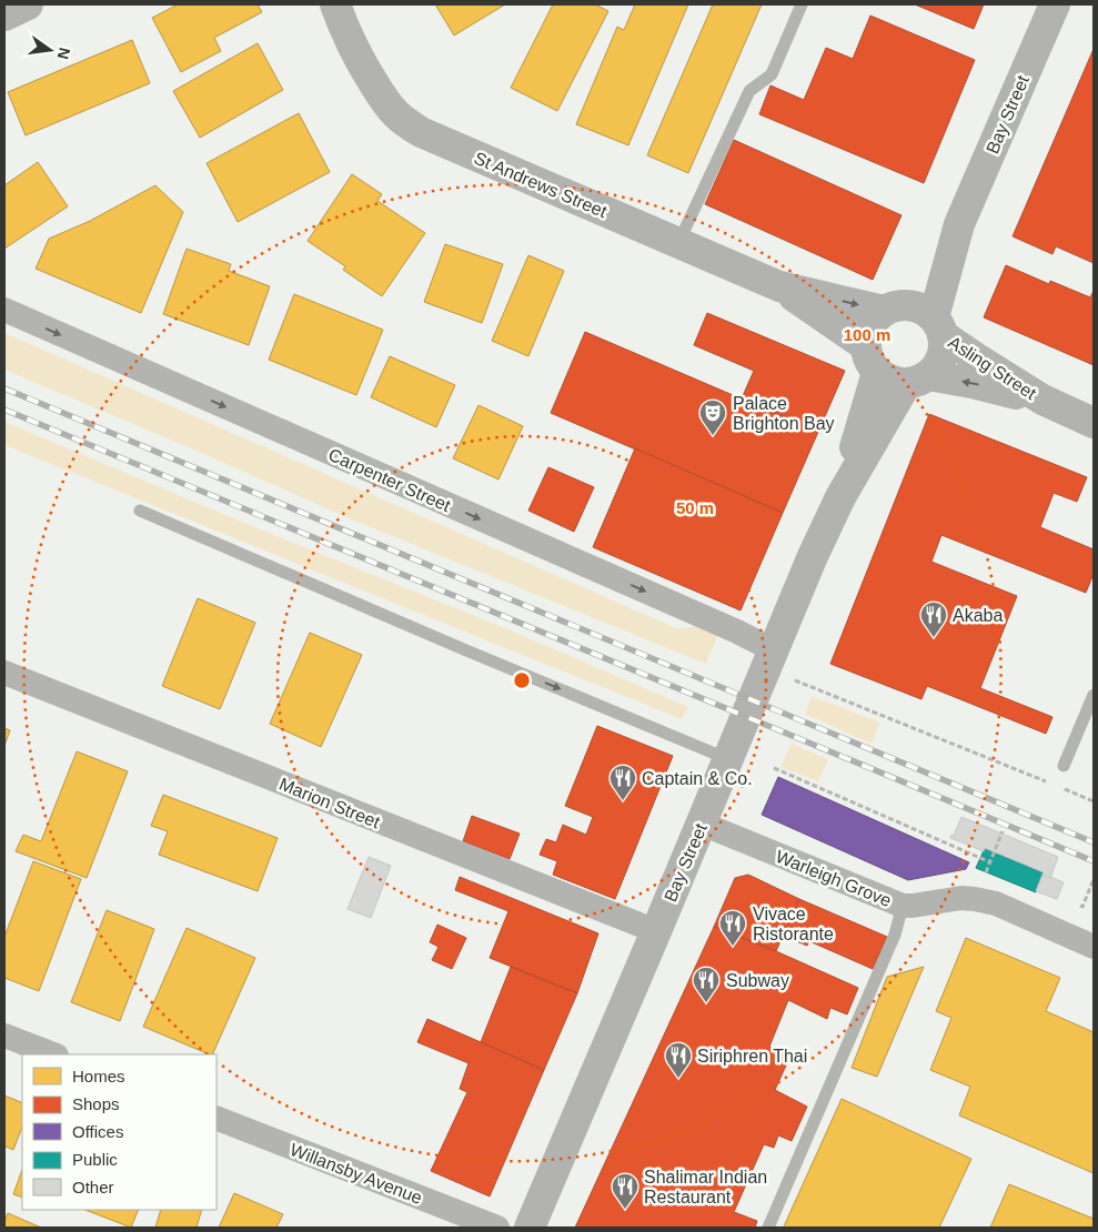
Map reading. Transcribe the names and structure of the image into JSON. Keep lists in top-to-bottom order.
{
  "streets": {
    "street": [
      "Bay Street",
      "St Andrews Street",
      "Asling Street",
      "Carpenter Street",
      "Marion Street",
      "Warleigh Grove",
      "Willansby Avenue"
    ]
  },
  "crossings": [
    ["Bay Street", "St Andrews Street"],
    ["Bay Street", "Asling Street"],
    ["Bay Street", "Carpenter Street"],
    ["Bay Street", "Marion Street"],
    ["Bay Street", "Warleigh Grove"],
    ["St Andrews Street", "Asling Street"]
  ],
  "one_way": ["Asling Street", "Carpenter Street"],
  "places": {
    "theatre": ["Palace Brighton Bay"],
    "restaurant": [
      "Akaba",
      "Captain & Co.",
      "Vivace Ristorante",
      "Subway",
      "Siriphren Thai",
      "Shalimar Indian Restaurant"
    ]
  },
  "legend": [
    "Homes",
    "Shops",
    "Offices",
    "Public",
    "Other"
  ],
  "north": "right",
  "rings": ["100 m", "50 m"]
}
